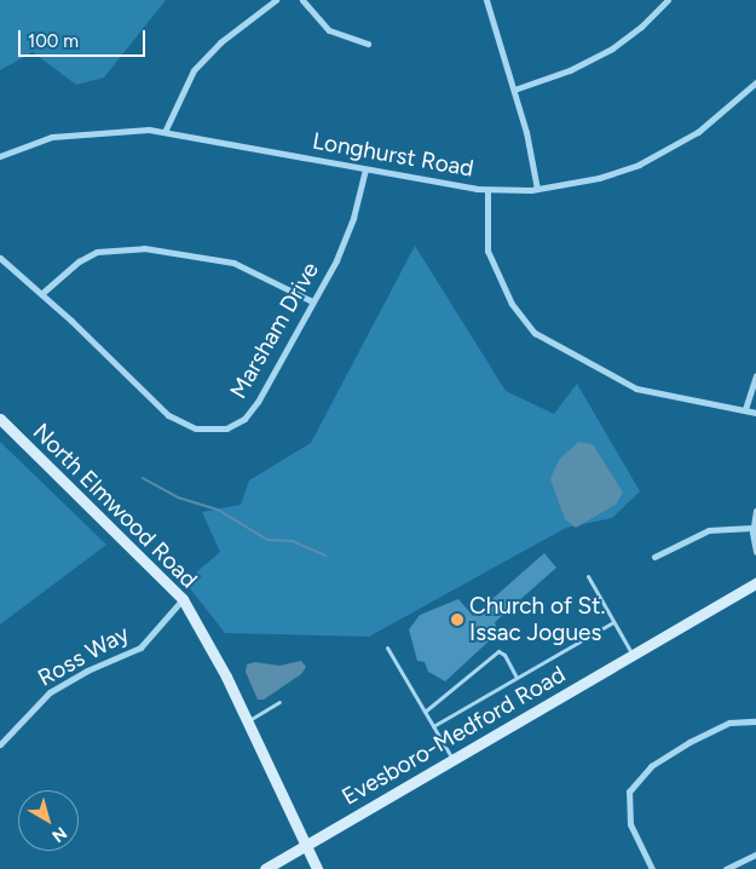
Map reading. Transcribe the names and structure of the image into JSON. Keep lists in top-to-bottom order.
{
  "streets": {
    "street": [
      "Longhurst Road",
      "Marsham Drive",
      "North Elmwood Road",
      "Ross Way",
      "Evesboro-Medford Road"
    ]
  },
  "crossings": [
    ["Longhurst Road", "Marsham Drive"],
    ["North Elmwood Road", "Ross Way"],
    ["North Elmwood Road", "Evesboro-Medford Road"]
  ],
  "places": ["Church of St. Issac Jogues"],
  "scale_bar": "100 m",
  "north": "bottom right"
}
